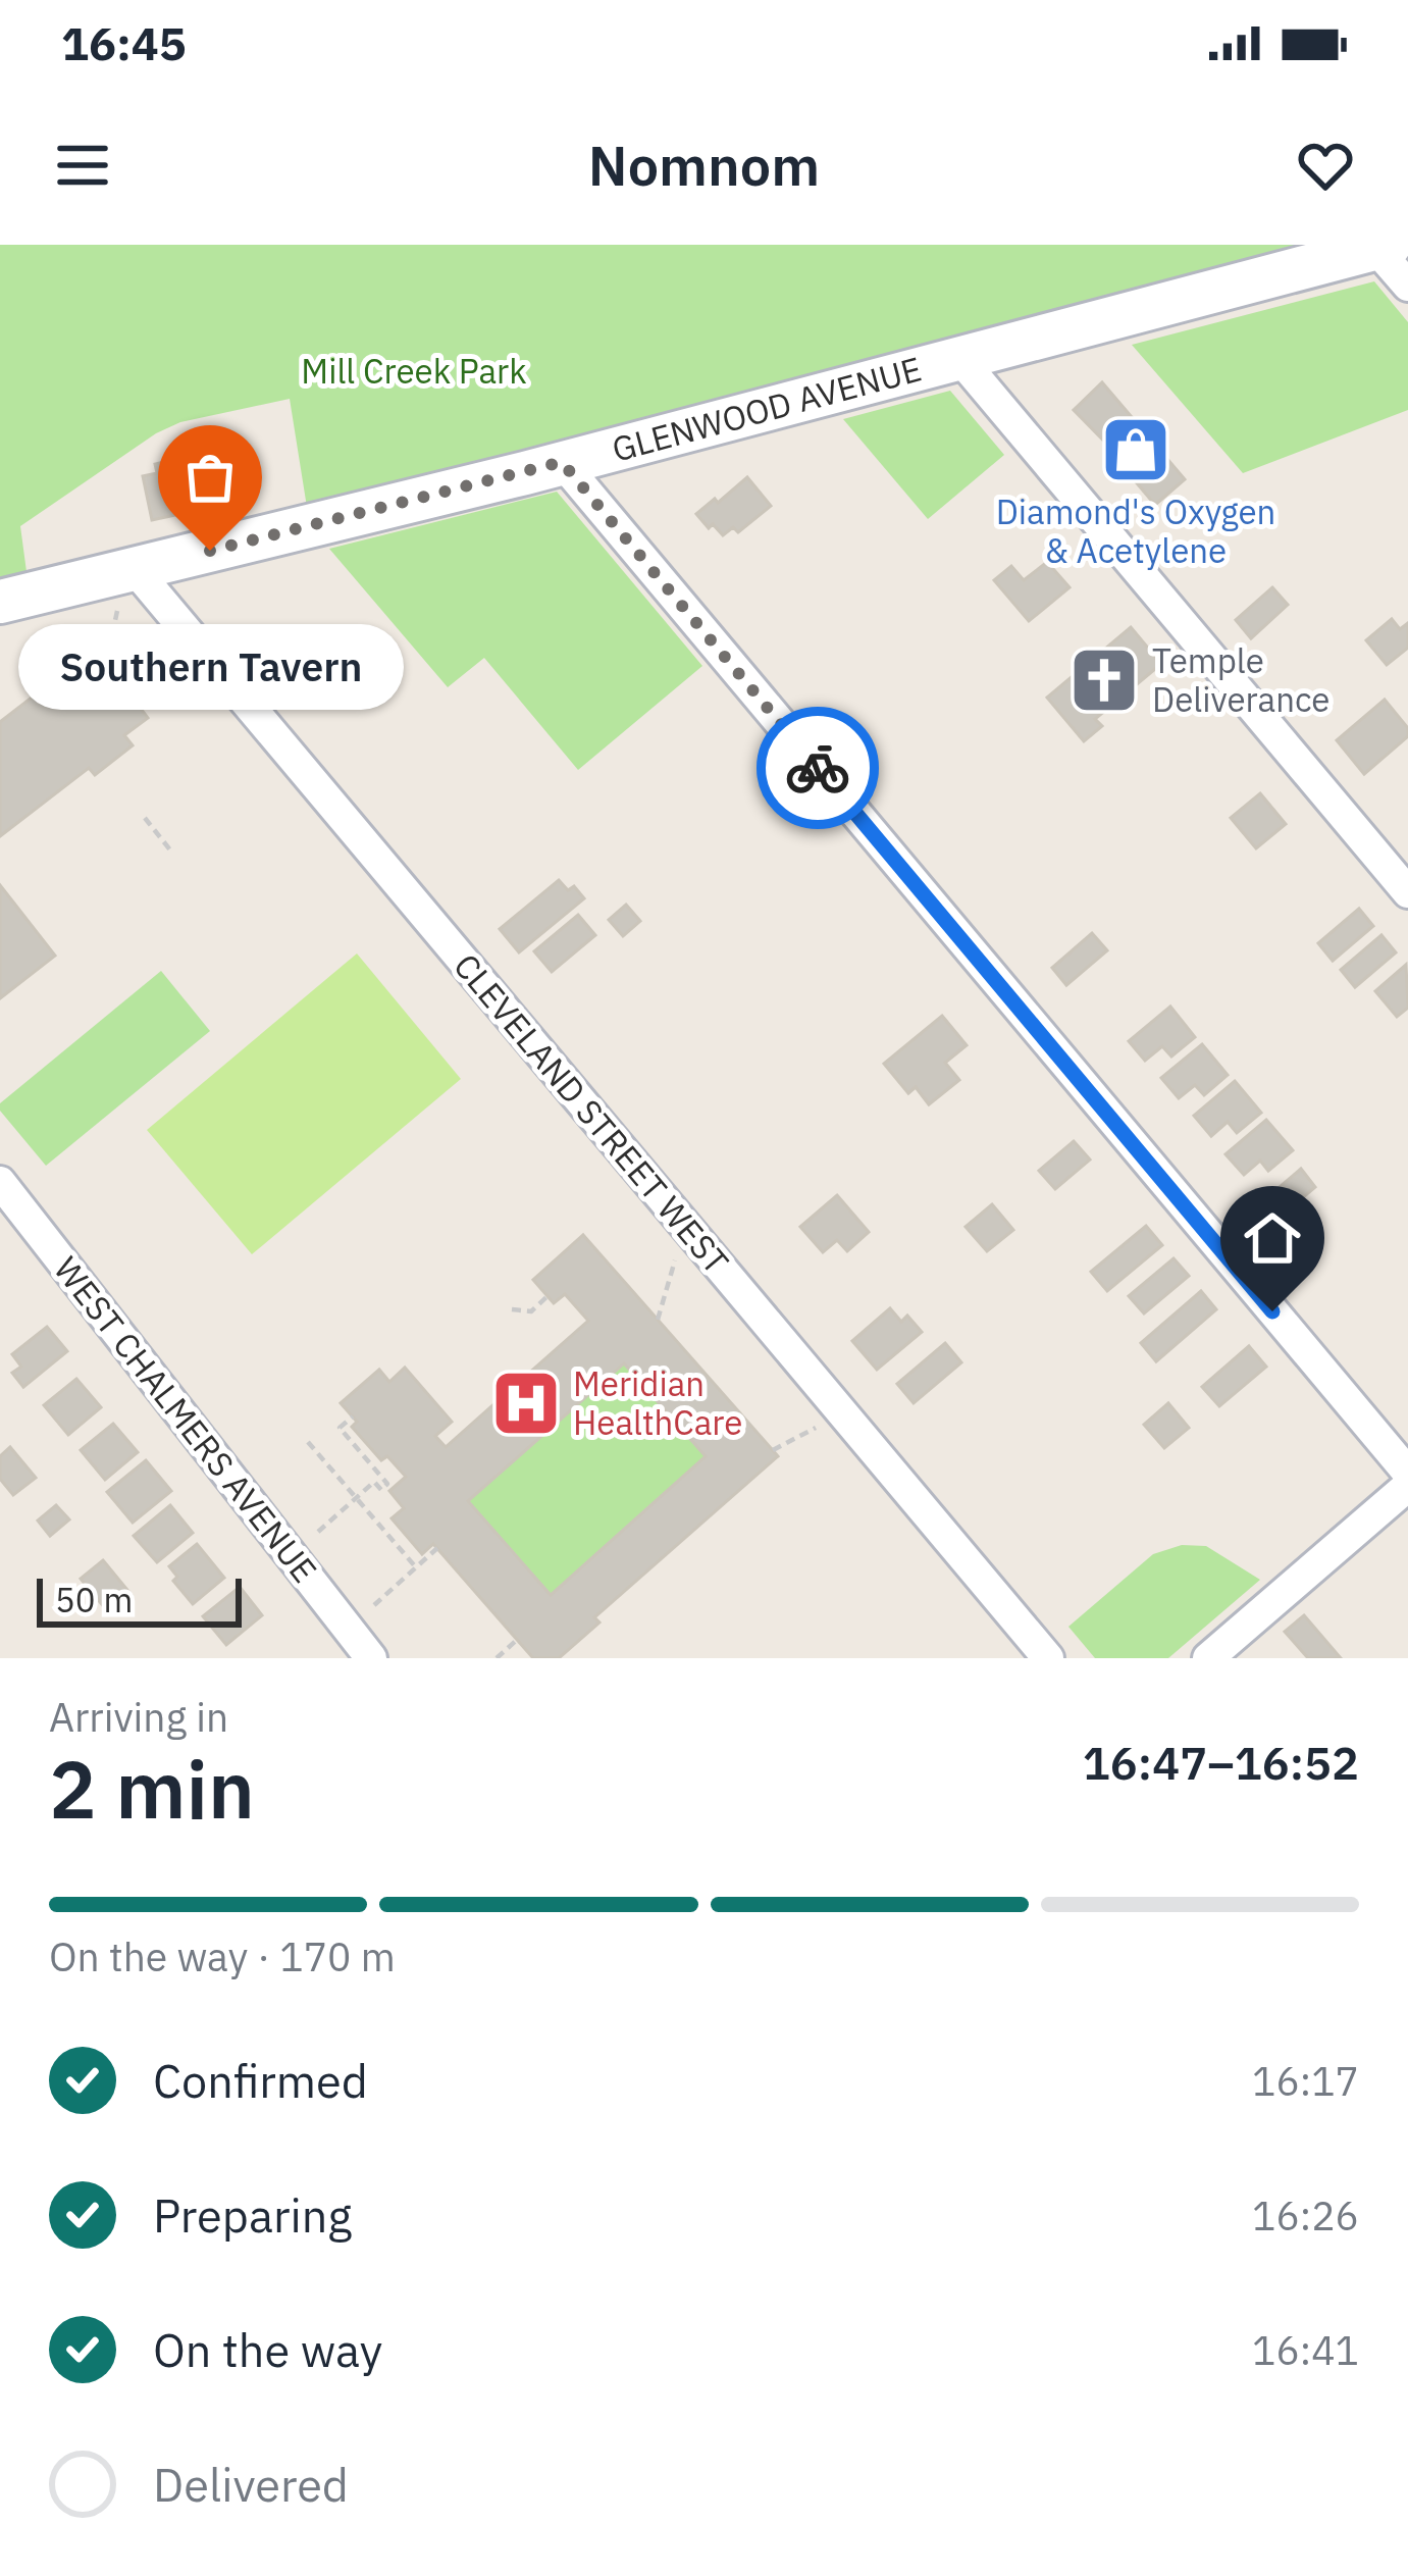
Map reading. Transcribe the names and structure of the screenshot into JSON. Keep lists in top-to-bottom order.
{
  "streets": {
    "main road": ["GLENWOOD AVENUE"],
    "street": ["CLEVELAND STREET WEST", "WEST CHALMERS AVENUE"]
  },
  "crossings": [
    ["GLENWOOD AVENUE", "CLEVELAND STREET WEST"]
  ],
  "parks": ["Mill Creek Park"],
  "places": {
    "shop": ["Diamond's Oxygen & Acetylene"],
    "other": ["Southern Tavern"],
    "church": ["Temple Deliverance"],
    "hospital": ["Meridian HealthCare"]
  },
  "scale_bar": "50 m",
  "page": {
    "status": "16:45",
    "header": "Nomnom",
    "bubble": "Southern Tavern",
    "scale": "50 m",
    "heading": ["2 min", "Arriving in", "16:47–16:52"],
    "bar": "On the way · 170 m",
    "list": [
      ["Confirmed", "16:17"],
      ["Preparing", "16:26"],
      ["On the way", "16:41"],
      "Delivered"
    ]
  }
}
